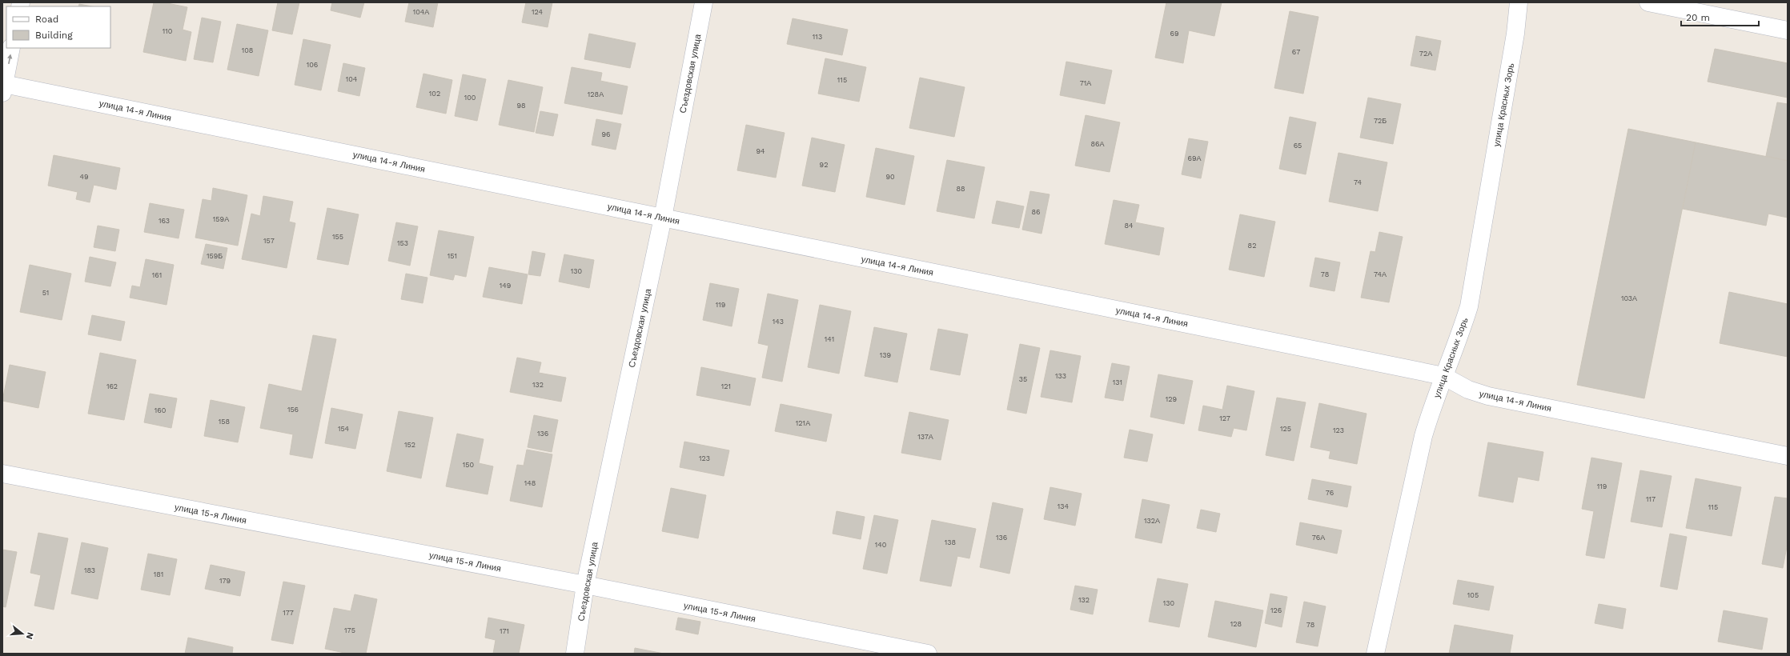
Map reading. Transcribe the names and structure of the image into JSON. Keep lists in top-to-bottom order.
{
  "streets": {
    "street": [
      "Съездовская улица",
      "улица Красных Зорь",
      "улица 14-я Линия",
      "улица 15-я Линия"
    ]
  },
  "crossings": [
    ["Съездовская улица", "улица 14-я Линия"],
    ["Съездовская улица", "улица 15-я Линия"],
    ["улица Красных Зорь", "улица 14-я Линия"]
  ],
  "house_numbers": [
    "104А",
    "124",
    "110",
    "69",
    "113",
    "108",
    "67",
    "72А",
    "106",
    "104",
    "115",
    "71А",
    "102",
    "128А",
    "100",
    "98",
    "72Б",
    "96",
    "86А",
    "65",
    "94",
    "69А",
    "92",
    "49",
    "90",
    "74",
    "88",
    "86",
    "159А",
    "163",
    "84",
    "155",
    "157",
    "153",
    "82",
    "159Б",
    "151",
    "130",
    "78",
    "74А",
    "161",
    "149",
    "51",
    "103А",
    "119",
    "143",
    "141",
    "139",
    "133",
    "35",
    "131",
    "132",
    "162",
    "121",
    "129",
    "156",
    "160",
    "127",
    "158",
    "121А",
    "154",
    "125",
    "123",
    "136",
    "137А",
    "152",
    "123",
    "150",
    "148",
    "119",
    "76",
    "117",
    "134",
    "115",
    "132А",
    "136",
    "76А",
    "138",
    "140",
    "183",
    "181",
    "179",
    "105",
    "132",
    "130",
    "126",
    "177",
    "128",
    "78",
    "175",
    "171"
  ],
  "legend": ["Road", "Building"],
  "scale_bar": "20 m",
  "north": "right"
}
